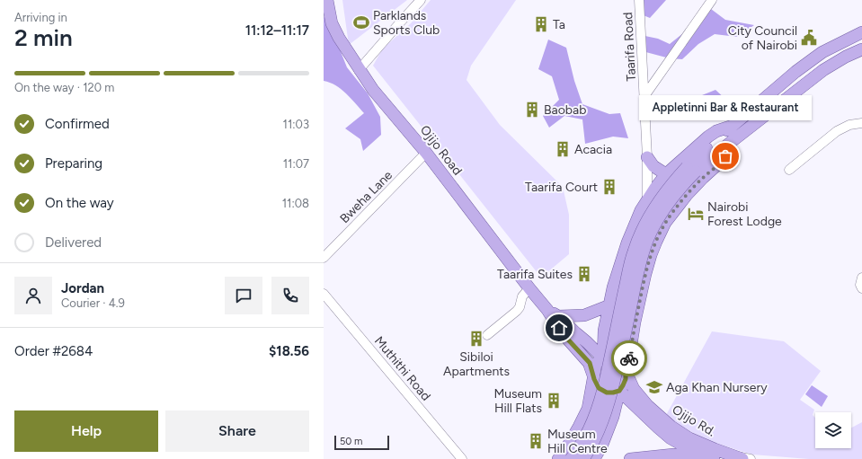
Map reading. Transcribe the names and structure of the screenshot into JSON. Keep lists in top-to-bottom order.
{
  "streets": {
    "main road": ["Ojijo Road", "Ojijo Rd."],
    "street": ["Taarifa Road", "Bweha Lane", "Muthithi Road"]
  },
  "crossings": [
    ["Ojijo Road", "Bweha Lane"]
  ],
  "places": {
    "sports": ["Parklands Sports Club"],
    "building": [
      "Ta",
      "Baobab",
      "Acacia",
      "Taarifa Court",
      "Taarifa Suites",
      "Sibiloi Apartments",
      "Museum Hill Flats",
      "Museum Hill Centre"
    ],
    "public building": ["City Council of Nairobi"],
    "other": ["Appletinni Bar & Restaurant"],
    "hotel": ["Nairobi Forest Lodge"],
    "school or university": ["Aga Khan Nursery"]
  },
  "scale_bar": "50 m",
  "page": {
    "heading": ["2 min", "Arriving in", "11:12–11:17"],
    "panel": [
      "Jordan",
      "Courier · 4.9",
      "Order #2684",
      "$18.56"
    ],
    "bar": "On the way · 120 m",
    "bubble": "Appletinni Bar & Restaurant",
    "list": [
      ["Confirmed", "11:03"],
      ["Preparing", "11:07"],
      ["On the way", "11:08"],
      "Delivered"
    ],
    "buttons": ["Help", "Share"],
    "scale": "50 m"
  }
}
